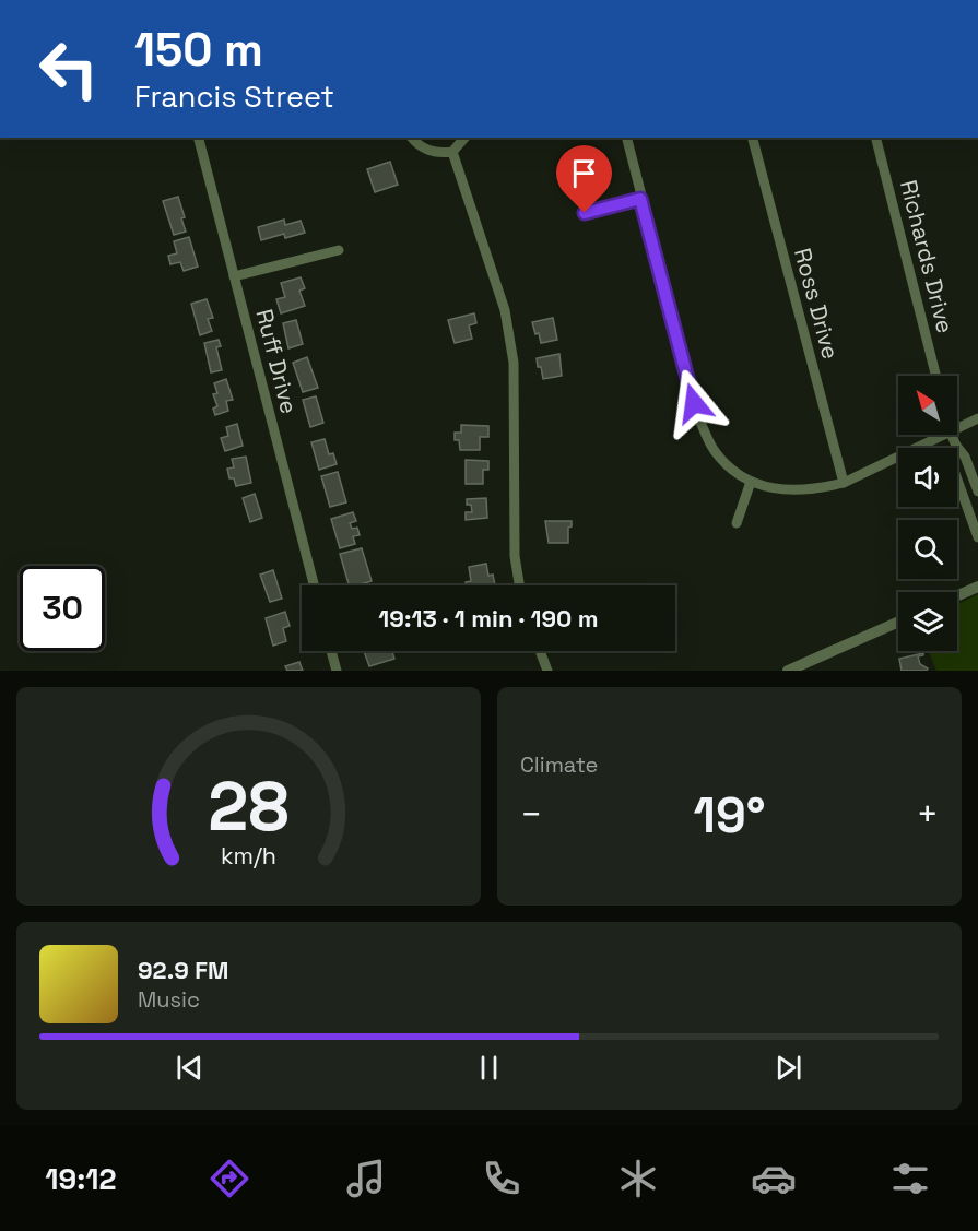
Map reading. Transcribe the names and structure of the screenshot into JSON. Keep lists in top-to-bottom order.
{
  "streets": {
    "street": ["Richards Drive", "Ross Drive", "Ruff Drive"]
  },
  "north": "top left",
  "page": {
    "turn": ["150 m", "Francis Street"],
    "limit": "30",
    "trip": "19:13 · 1 min · 190 m",
    "tile": "Climate",
    "heat": ["−", "19°", "+"],
    "song": ["92.9 FM", "Music"],
    "tabs": "19:12",
    "gauge": ["28", "km/h"]
  }
}
